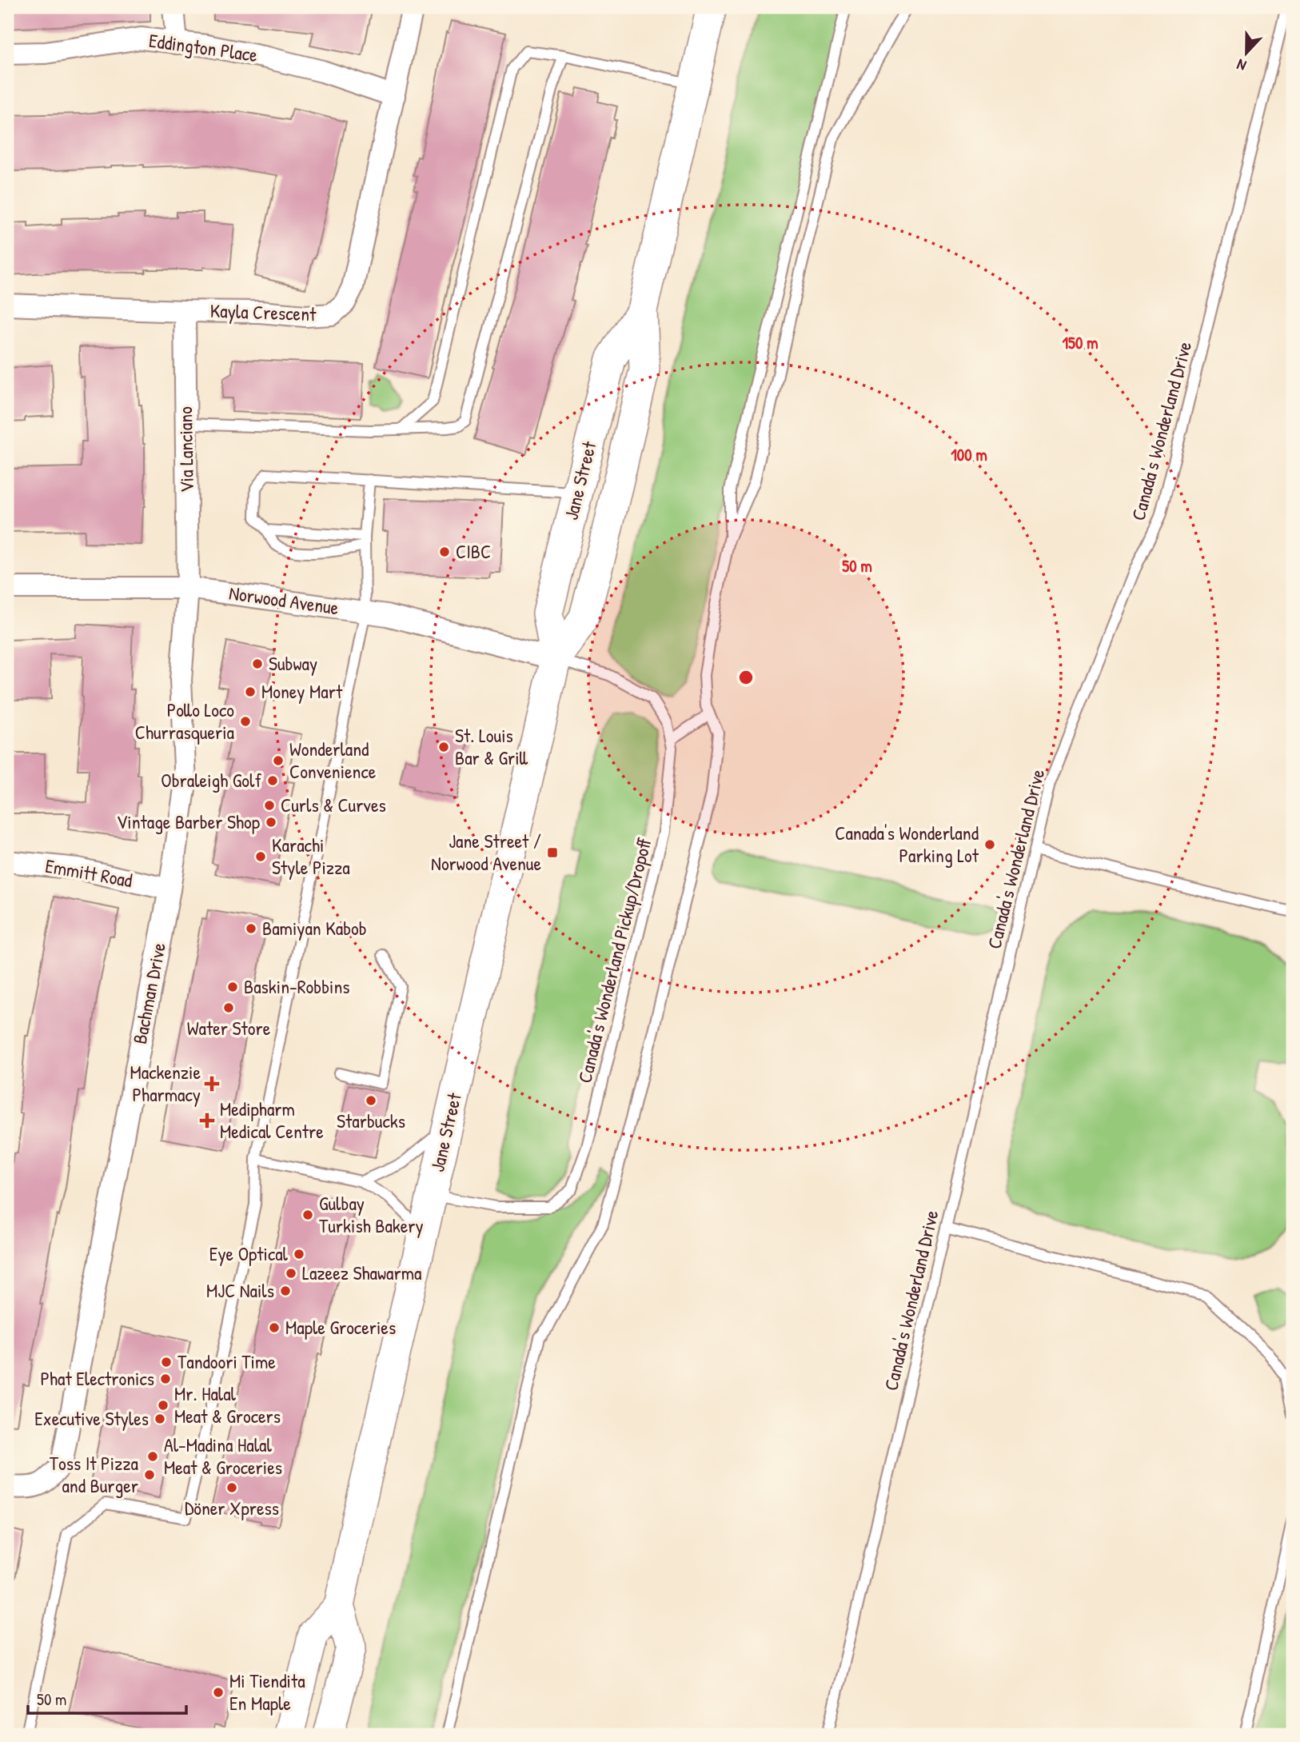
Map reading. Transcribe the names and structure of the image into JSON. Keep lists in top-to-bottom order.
{
  "streets": {
    "main road": ["Jane Street"],
    "street": [
      "Eddington Place",
      "Kayla Crescent",
      "Via Lanciano",
      "Norwood Avenue",
      "Emmitt Road",
      "Bachman Drive"
    ],
    "lane": ["Canada's Wonderland Drive", "Canada's Wonderland Pickup/Dropoff"]
  },
  "crossings": [
    ["Eddington Place", "Kayla Crescent"],
    ["Kayla Crescent", "Via Lanciano"],
    ["Via Lanciano", "Norwood Avenue"],
    ["Via Lanciano", "Bachman Drive"],
    ["Jane Street", "Norwood Avenue"],
    ["Jane Street", "Canada's Wonderland Pickup/Dropoff"],
    ["Norwood Avenue", "Canada's Wonderland Pickup/Dropoff"],
    ["Norwood Avenue", "Bachman Drive"],
    ["Emmitt Road", "Bachman Drive"]
  ],
  "places": {
    "other": [
      "CIBC",
      "Subway",
      "Money Mart",
      "Pollo Loco Churrasqueria",
      "St. Louis Bar & Grill",
      "Wonderland Convenience",
      "Obraleigh Golf",
      "Curls & Curves",
      "Vintage Barber Shop",
      "Canada's Wonderland Parking Lot",
      "Karachi Style Pizza",
      "Bamiyan Kabob",
      "Baskin-Robbins",
      "Water Store",
      "Starbucks",
      "Gulbay Turkish Bakery",
      "Eye Optical",
      "Lazeez Shawarma",
      "MJC Nails",
      "Maple Groceries",
      "Tandoori Time",
      "Phat Electronics",
      "Mr. Halal Meat & Grocers",
      "Executive Styles",
      "Al-Madina Halal Meat & Groceries",
      "Toss It Pizza and Burger",
      "Döner Xpress",
      "Mi Tiendita En Maple"
    ],
    "transit": ["Jane Street / Norwood Avenue"],
    "health": ["Mackenzie Pharmacy", "Medipharm Medical Centre"]
  },
  "scale_bar": "50 m",
  "north": "bottom",
  "rings": ["150 m", "100 m", "50 m"]
}
